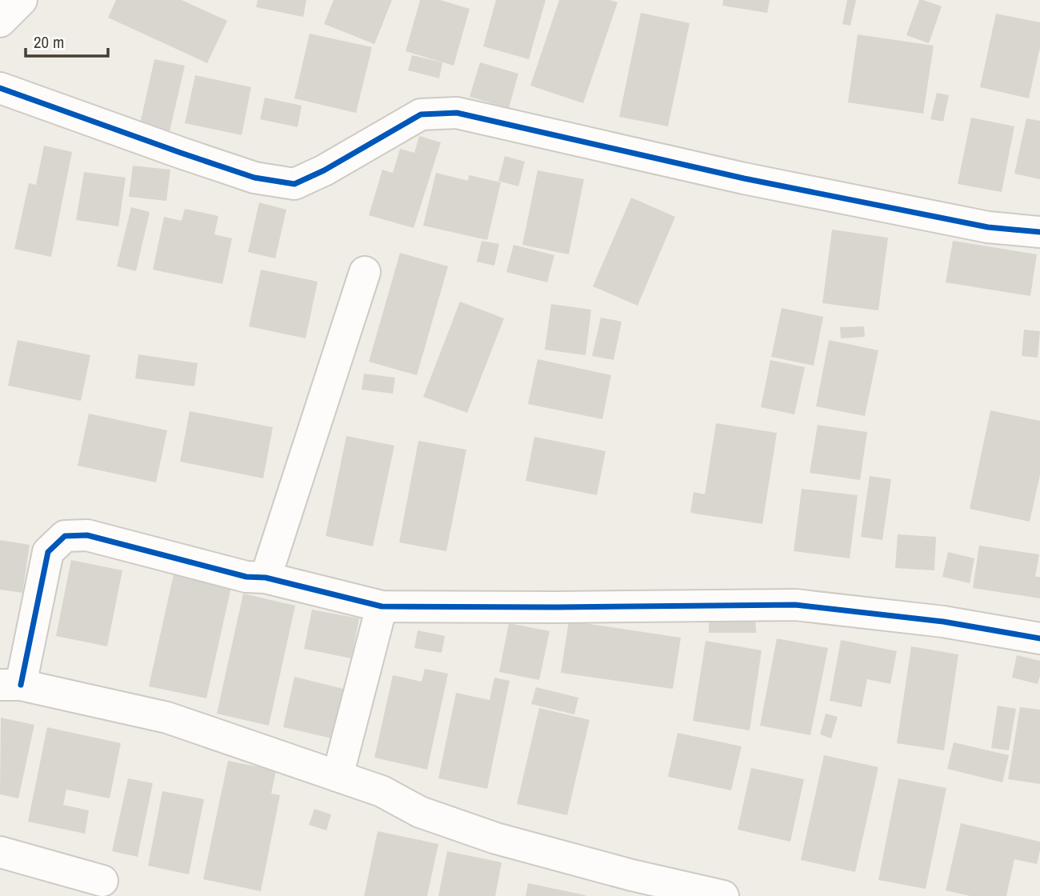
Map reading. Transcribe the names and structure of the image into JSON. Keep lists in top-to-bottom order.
{
  "scale_bar": "20 m"
}
